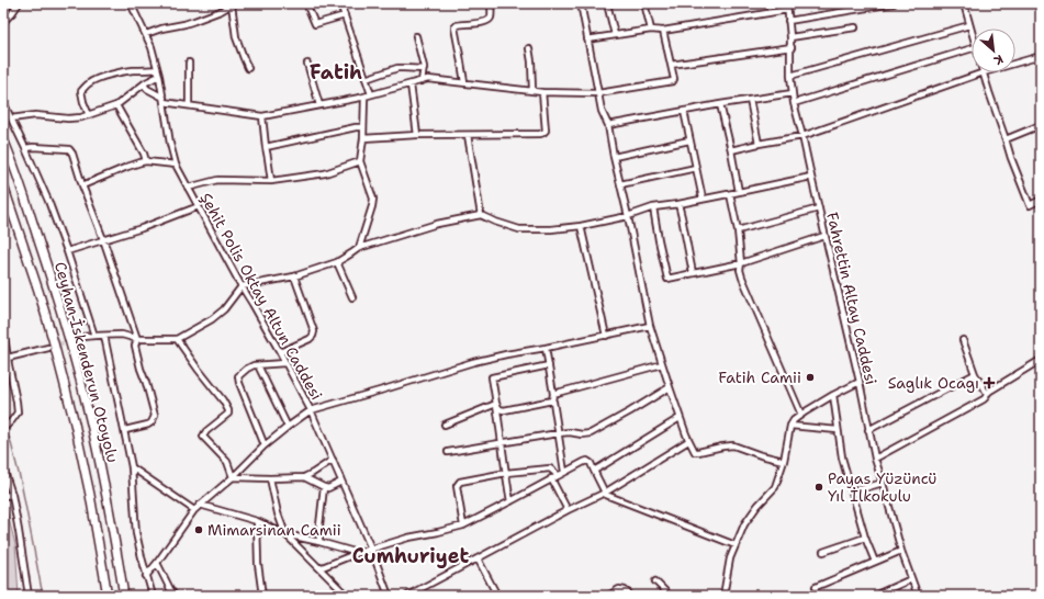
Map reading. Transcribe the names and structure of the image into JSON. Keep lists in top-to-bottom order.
{
  "streets": {
    "highway": ["Ceyhan-İskenderun Otoyolu"],
    "street": ["Şehit Polis Oktay Altun Caddesi", "Fahrettin Altay Caddesi"]
  },
  "districts": ["Fatih", "Cumhuriyet"],
  "places": {
    "other": ["Fatih Camii", "Payas Yüzüncü Yıl İlkokulu", "Mimarsinan Camii"],
    "health": ["Saglık Ocagı"]
  },
  "north": "bottom right"
}
